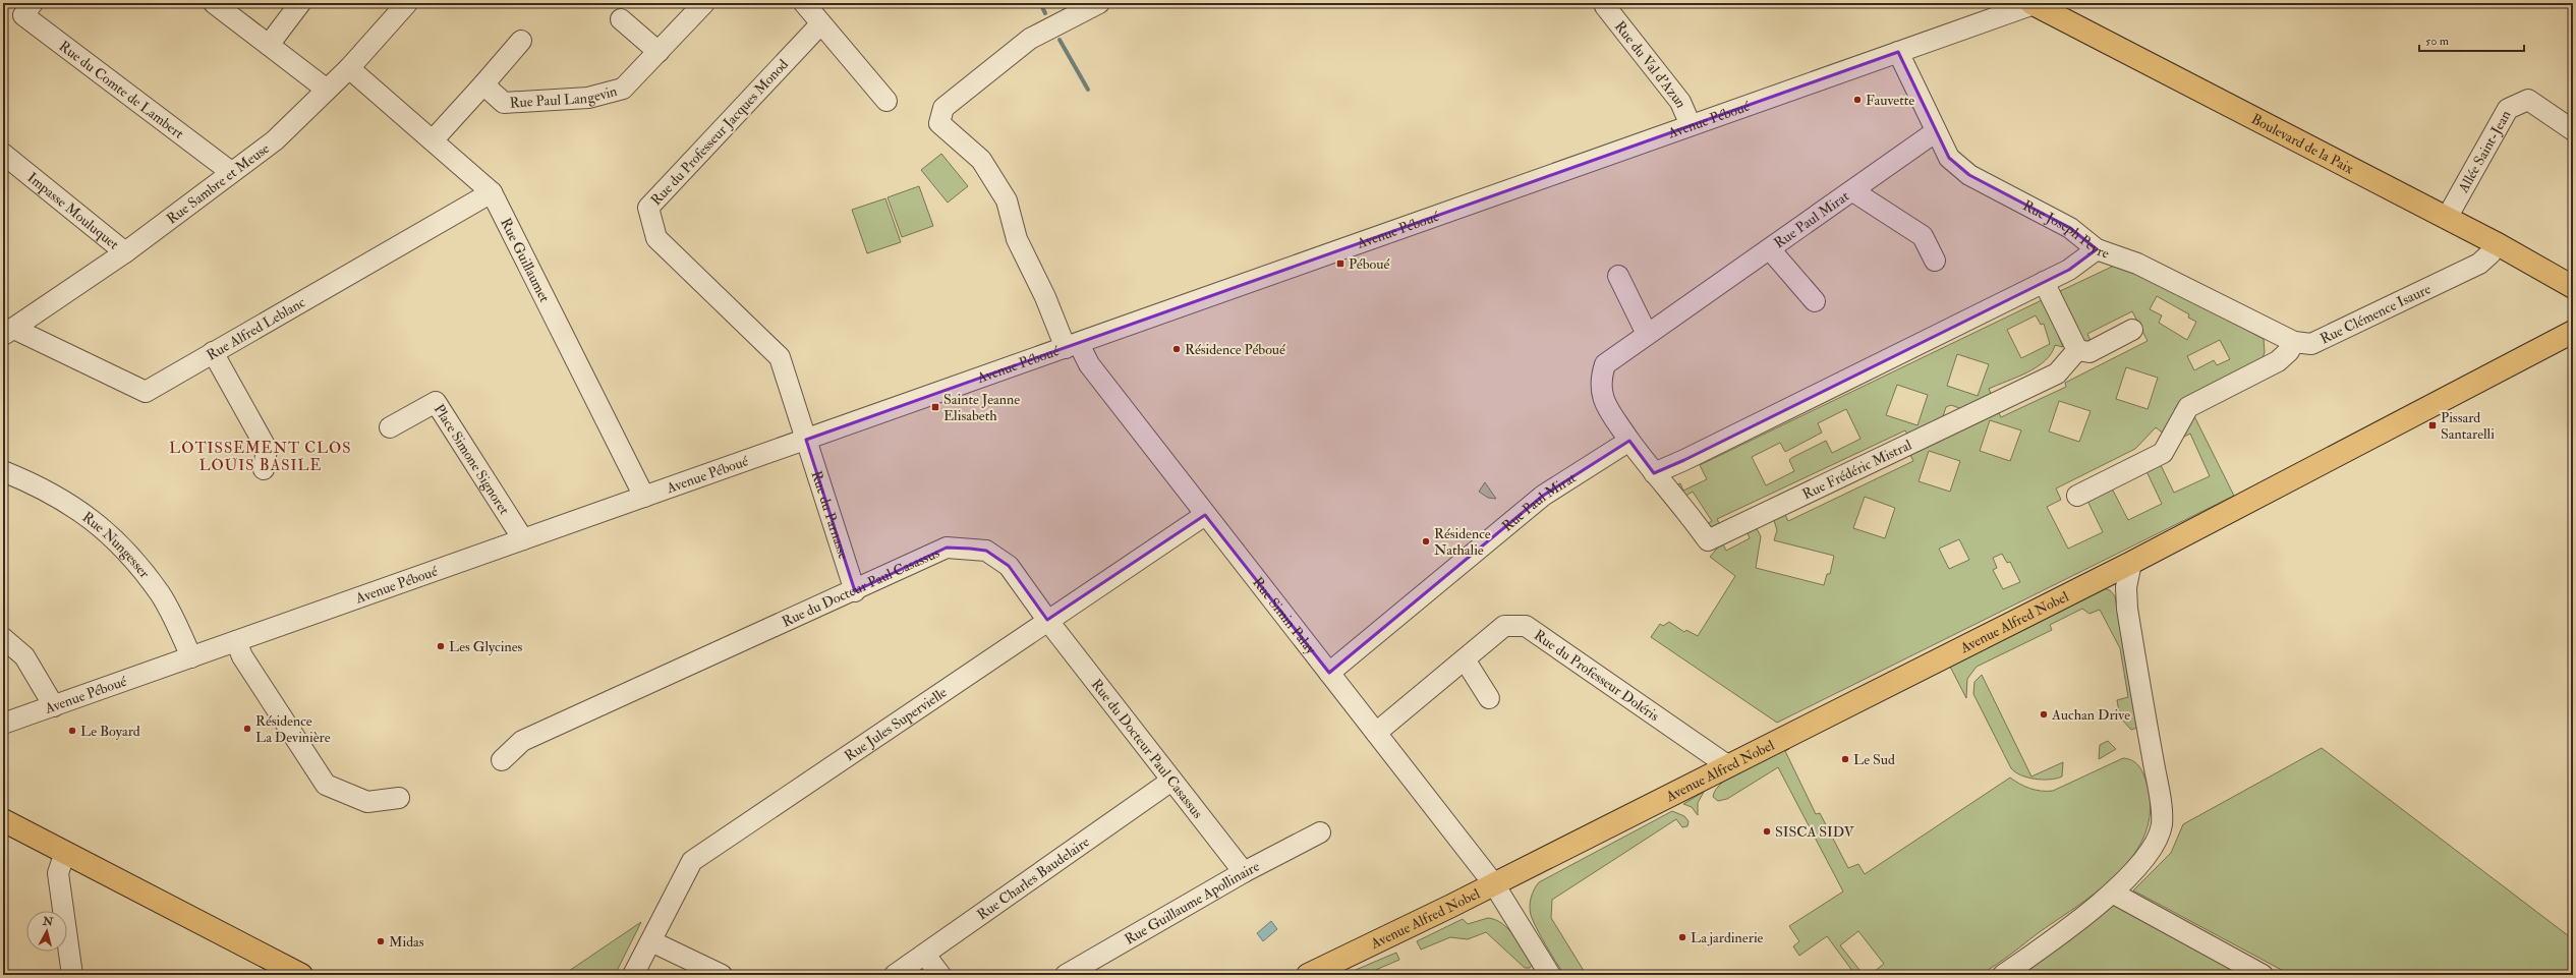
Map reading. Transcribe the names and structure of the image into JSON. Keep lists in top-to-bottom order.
{
  "streets": {
    "main road": ["Boulevard de la Paix", "Avenue Alfred Nobel"],
    "street": [
      "Rue du Val d'Azun",
      "Rue du Comte de Lambert",
      "Rue Paul Langevin",
      "Avenue Péboué",
      "Rue du Professeur Jacques Monod",
      "Allée Saint-Jean",
      "Rue Sambre et Meuse",
      "Impasse Mouluquet",
      "Rue Paul Mirat",
      "Rue Joseph Peyre",
      "Rue Guillaumet",
      "Rue Clémence Isaure",
      "Rue Alfred Leblanc",
      "Place Simone Signoret",
      "Rue Frédéric Mistral",
      "Rue du Parnasse",
      "Rue Nungesser",
      "Rue du Docteur Paul Casassus",
      "Rue Simin Palay",
      "Rue du Professeur Doléris",
      "Rue Jules Supervielle",
      "Rue Charles Baudelaire",
      "Rue Guillaume Apollinaire"
    ]
  },
  "crossings": [
    ["Rue du Val d'Azun", "Avenue Péboué"],
    ["Rue du Comte de Lambert", "Rue Sambre et Meuse"],
    ["Avenue Péboué", "Rue du Professeur Jacques Monod"],
    ["Avenue Péboué", "Boulevard de la Paix"],
    ["Avenue Péboué", "Rue Joseph Peyre"],
    ["Avenue Péboué", "Rue Guillaumet"],
    ["Avenue Péboué", "Place Simone Signoret"],
    ["Avenue Péboué", "Rue du Parnasse"],
    ["Avenue Péboué", "Rue Nungesser"],
    ["Avenue Péboué", "Rue Simin Palay"],
    ["Rue du Professeur Jacques Monod", "Rue du Parnasse"],
    ["Boulevard de la Paix", "Allée Saint-Jean"],
    ["Boulevard de la Paix", "Rue Clémence Isaure"],
    ["Rue Sambre et Meuse", "Impasse Mouluquet"],
    ["Rue Sambre et Meuse", "Rue Guillaumet"],
    ["Rue Sambre et Meuse", "Rue Alfred Leblanc"],
    ["Rue Paul Mirat", "Rue Joseph Peyre"],
    ["Rue Paul Mirat", "Rue Frédéric Mistral"],
    ["Rue Paul Mirat", "Rue Simin Palay"],
    ["Rue Joseph Peyre", "Rue Clémence Isaure"],
    ["Rue Guillaumet", "Rue Alfred Leblanc"],
    ["Rue du Parnasse", "Rue du Docteur Paul Casassus"],
    ["Rue du Docteur Paul Casassus", "Rue Jules Supervielle"],
    ["Rue du Docteur Paul Casassus", "Rue Charles Baudelaire"],
    ["Rue du Docteur Paul Casassus", "Rue Guillaume Apollinaire"],
    ["Rue Simin Palay", "Avenue Alfred Nobel"],
    ["Rue Simin Palay", "Rue du Professeur Doléris"],
    ["Rue Simin Palay", "Rue Jules Supervielle"],
    ["Avenue Alfred Nobel", "Rue du Professeur Doléris"]
  ],
  "districts": ["LOTISSEMENT CLOS LOUIS BASILE"],
  "places": {
    "other": [
      "Fauvette",
      "Résidence Péboué",
      "Résidence Nathalie",
      "Les Glycines",
      "Auchan Drive",
      "Résidence La Devinière",
      "Le Boyard",
      "Le Sud",
      "SISCA SIDV",
      "La jardinerie",
      "Midas"
    ],
    "transit": ["Péboué", "Sainte Jeanne Elisabeth", "Pissard Santarelli"]
  },
  "scale_bar": "50 m",
  "north": "top"
}
